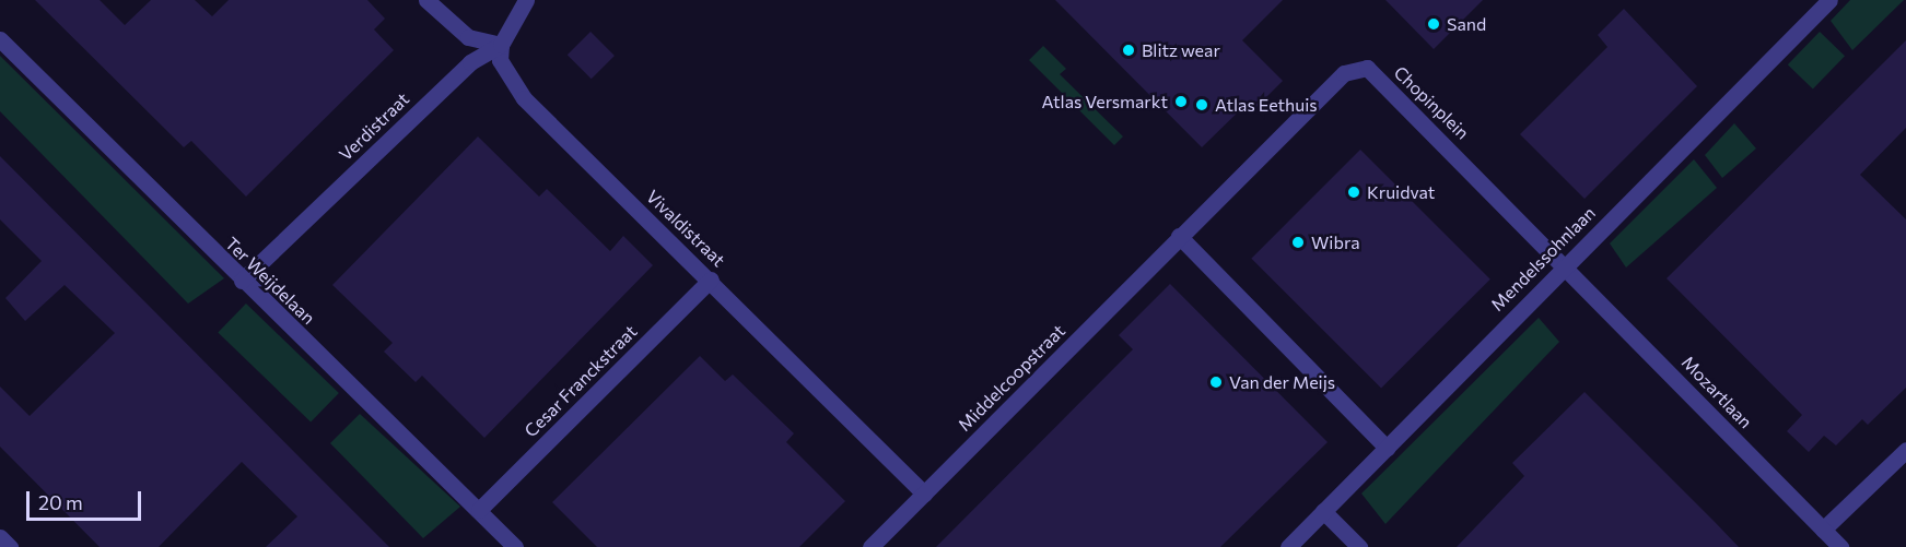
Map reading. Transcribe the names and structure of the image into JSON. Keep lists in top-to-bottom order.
{
  "streets": {
    "street": [
      "Chopinplein",
      "Verdistraat",
      "Vivaldistraat",
      "Mendelssohnlaan",
      "Ter Weijdelaan",
      "Middelcoopstraat",
      "Cesar Franckstraat",
      "Mozartlaan"
    ]
  },
  "crossings": [
    ["Chopinplein", "Mendelssohnlaan"],
    ["Chopinplein", "Middelcoopstraat"],
    ["Chopinplein", "Mozartlaan"],
    ["Verdistraat", "Vivaldistraat"],
    ["Verdistraat", "Ter Weijdelaan"],
    ["Vivaldistraat", "Middelcoopstraat"],
    ["Vivaldistraat", "Cesar Franckstraat"],
    ["Mendelssohnlaan", "Mozartlaan"],
    ["Ter Weijdelaan", "Cesar Franckstraat"]
  ],
  "places": [
    "Sand",
    "Blitz wear",
    "Atlas Versmarkt",
    "Atlas Eethuis",
    "Kruidvat",
    "Wibra",
    "Van der Meijs"
  ],
  "scale_bar": "20 m"
}
